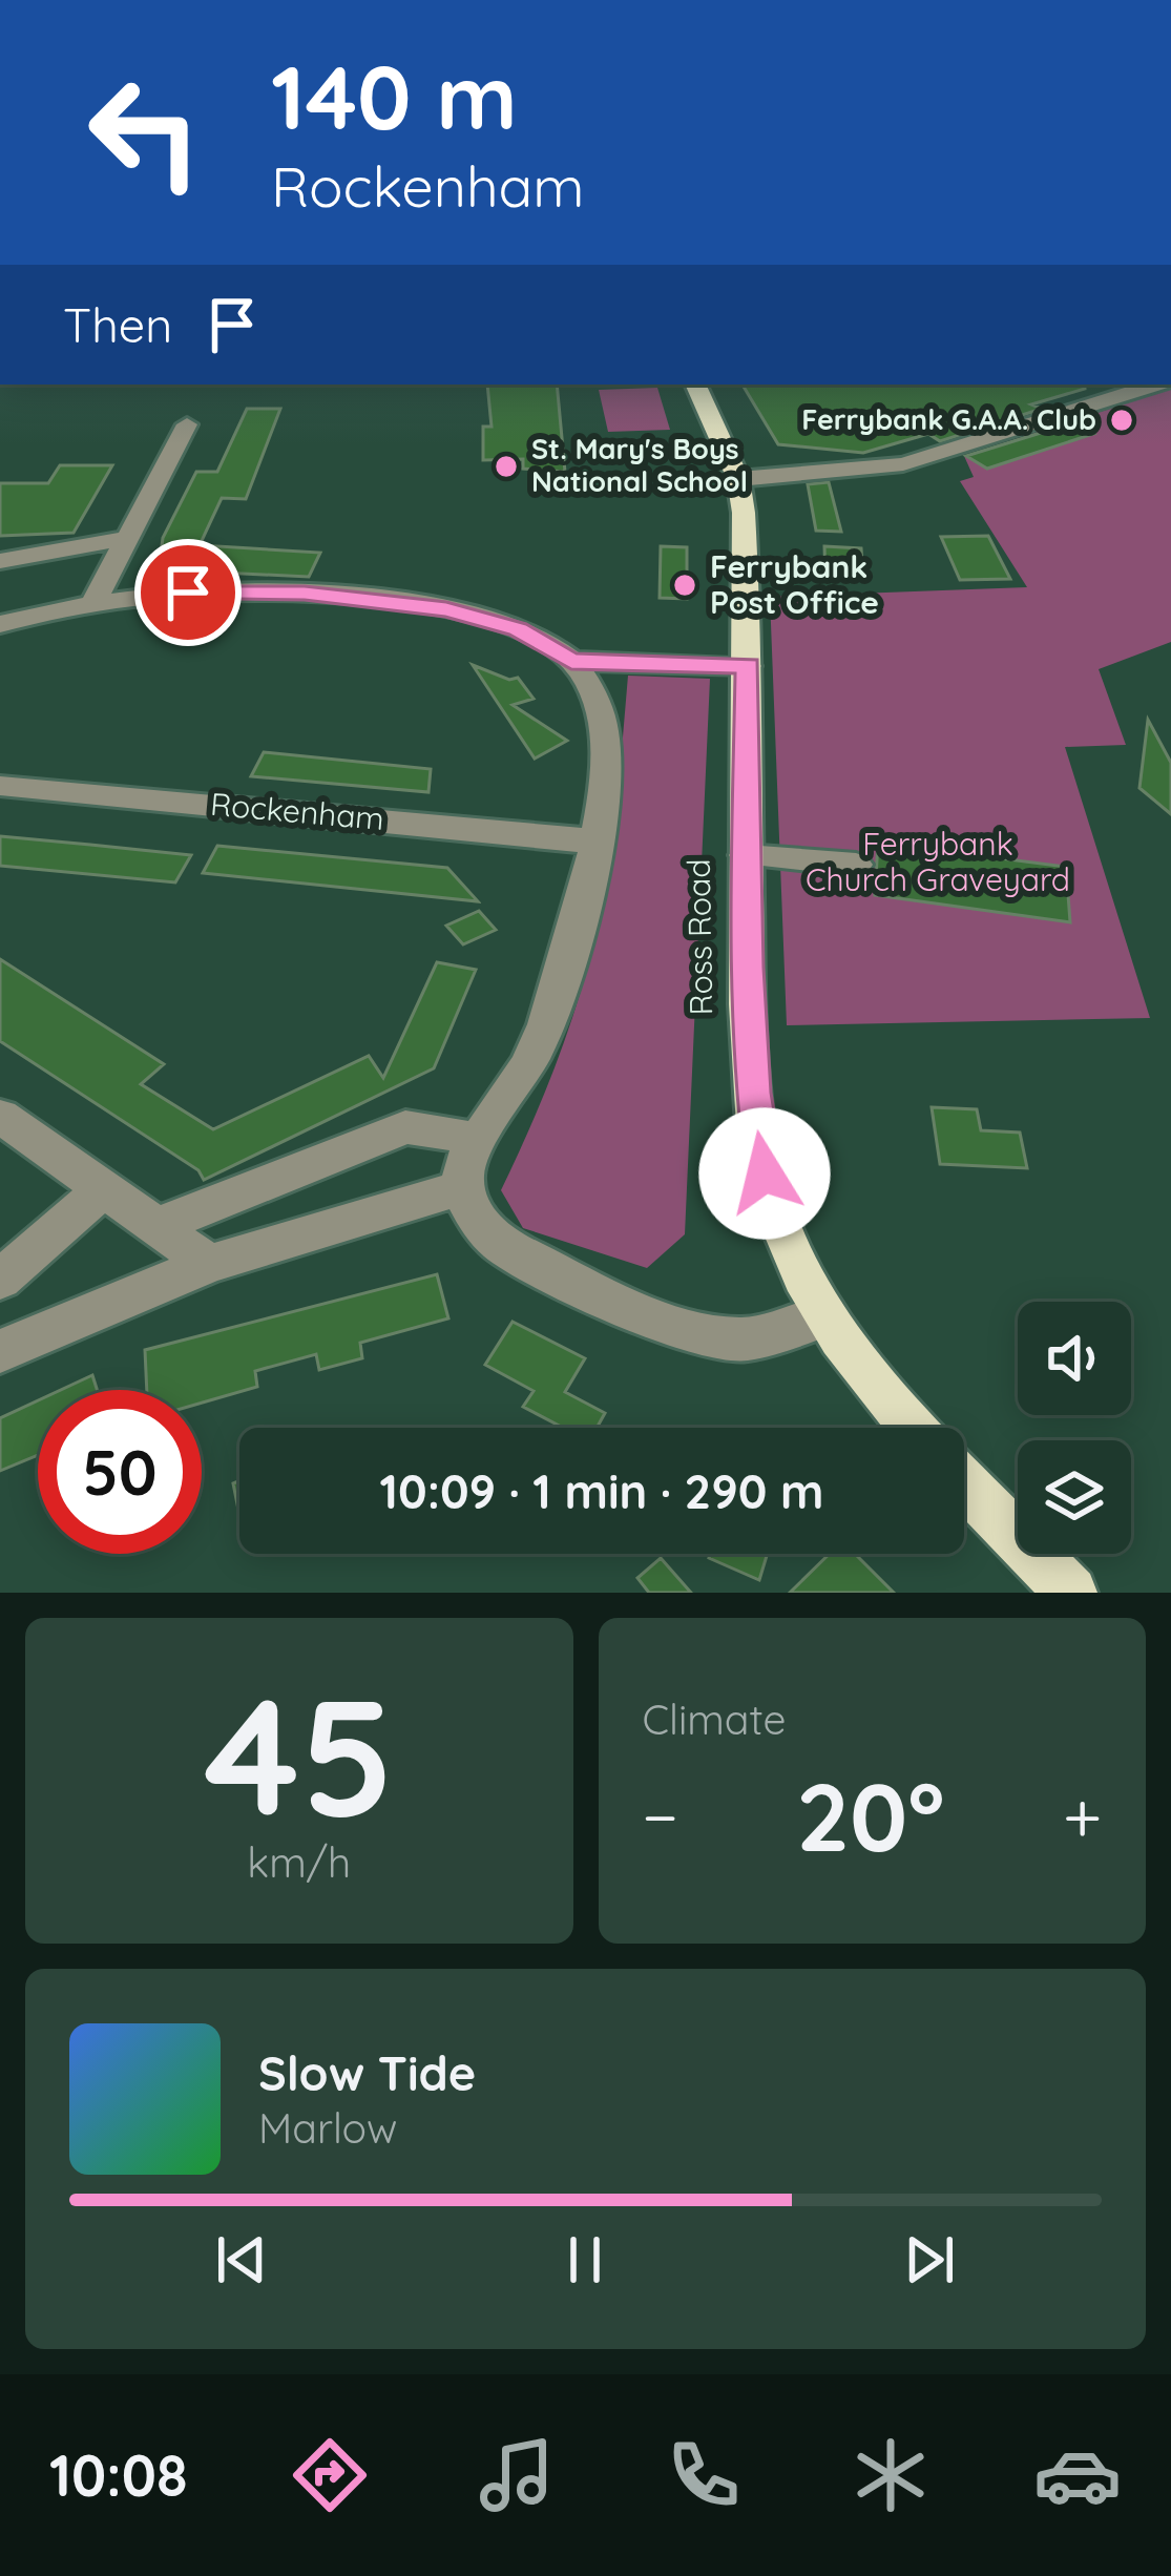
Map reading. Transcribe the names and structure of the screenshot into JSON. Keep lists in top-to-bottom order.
{
  "streets": {
    "main road": ["Ross Road"],
    "street": ["Rockenham"]
  },
  "parks": ["Ferrybank Church Graveyard"],
  "places": ["Ferrybank G.A.A. Club", "St. Mary's Boys National School", "Ferrybank Post Office"],
  "page": {
    "turn": ["140 m", "Rockenham"],
    "then": "Then",
    "limit": "50",
    "trip": "10:09 · 1 min · 290 m",
    "tile": [
      ["45", "km/h"],
      "Climate"
    ],
    "heat": ["−", "20°", "+"],
    "song": ["Slow Tide", "Marlow"],
    "tabs": "10:08"
  }
}
